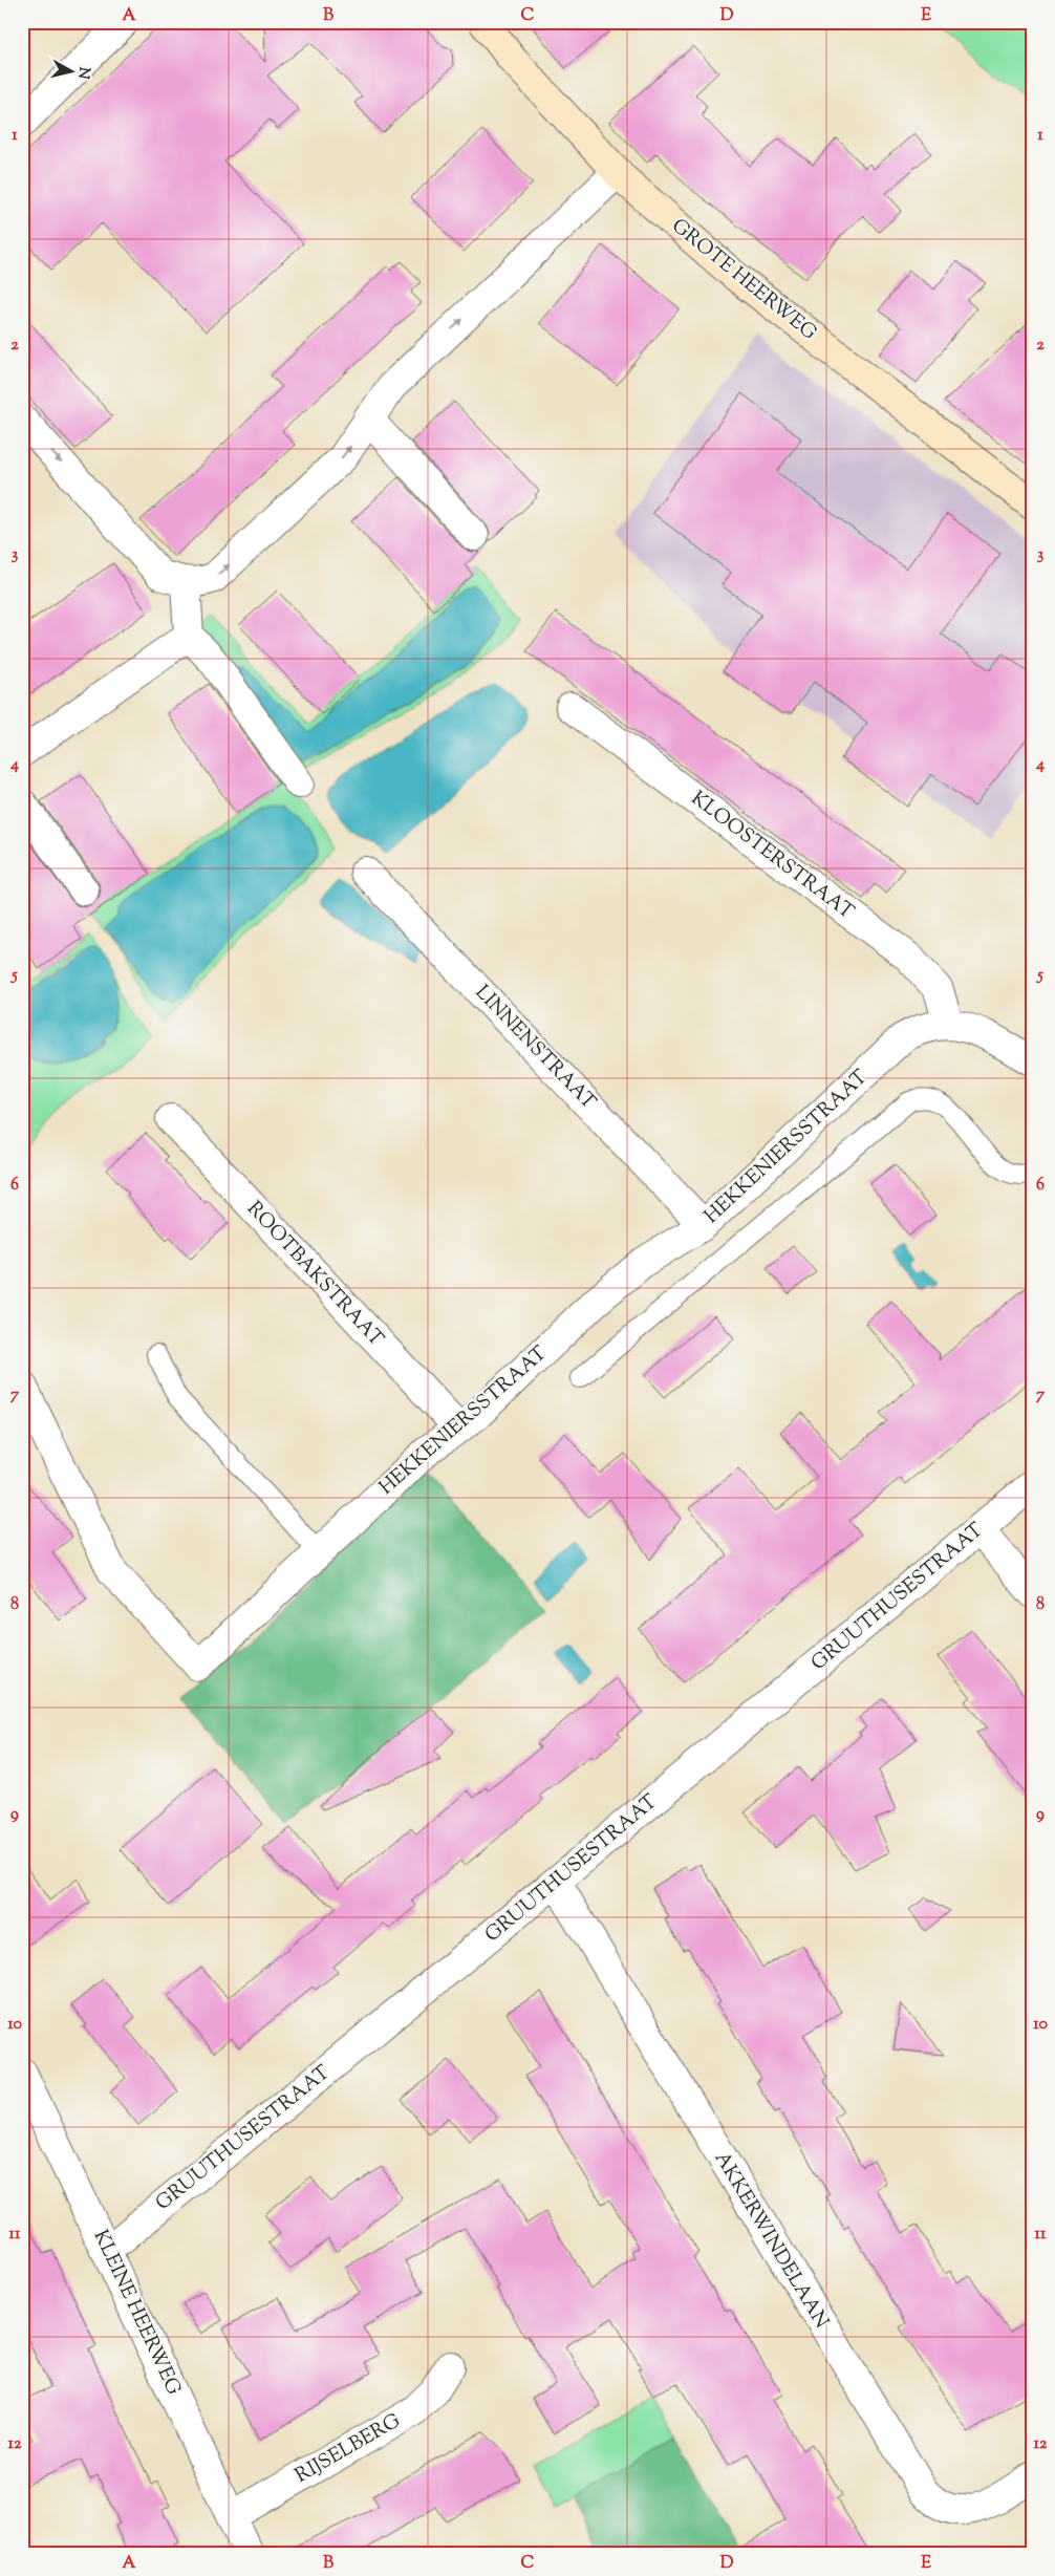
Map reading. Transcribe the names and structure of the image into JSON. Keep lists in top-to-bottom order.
{
  "streets": {
    "street": [
      "GROTE HEERWEG",
      "KLOOSTERSTRAAT",
      "LINNENSTRAAT",
      "HEKKENIERSSTRAAT",
      "ROOTBAKSTRAAT",
      "GRUUTHUSESTRAAT",
      "AKKERWINDELAAN",
      "KLEINE HEERWEG",
      "RIJSELBERG"
    ]
  },
  "crossings": [
    ["KLOOSTERSTRAAT", "HEKKENIERSSTRAAT"],
    ["LINNENSTRAAT", "HEKKENIERSSTRAAT"],
    ["HEKKENIERSSTRAAT", "ROOTBAKSTRAAT"],
    ["GRUUTHUSESTRAAT", "AKKERWINDELAAN"],
    ["GRUUTHUSESTRAAT", "KLEINE HEERWEG"],
    ["KLEINE HEERWEG", "RIJSELBERG"]
  ],
  "north": "right",
  "grid": {
    "columns": [
      "A",
      "B",
      "C",
      "D",
      "E"
    ],
    "rows": [
      "1",
      "2",
      "3",
      "4",
      "5",
      "6",
      "7",
      "8",
      "9",
      "10",
      "11",
      "12"
    ]
  }
}
